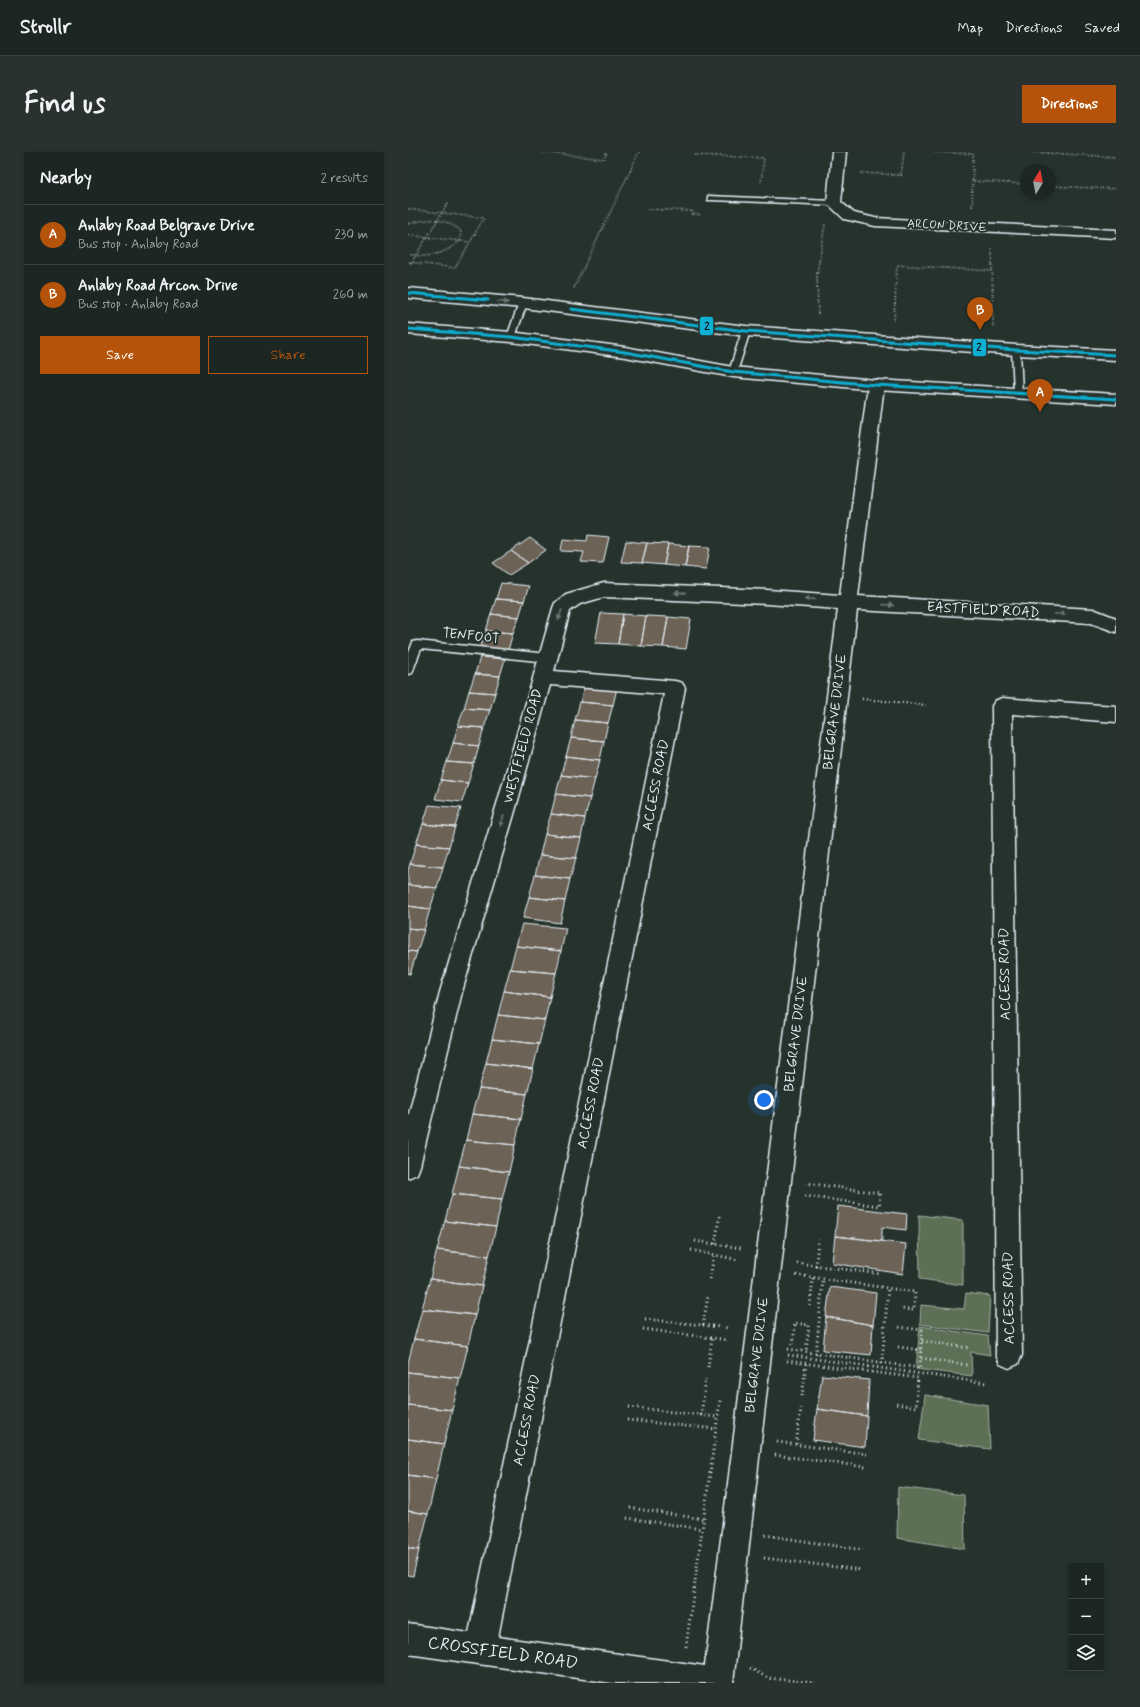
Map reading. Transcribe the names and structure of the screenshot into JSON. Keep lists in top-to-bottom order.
{
  "streets": {
    "street": [
      "ARCON DRIVE",
      "EASTFIELD ROAD",
      "BELGRAVE DRIVE",
      "WESTFIELD ROAD",
      "ACCESS ROAD",
      "CROSSFIELD ROAD"
    ],
    "lane": ["TENFOOT"]
  },
  "crossings": [
    ["EASTFIELD ROAD", "BELGRAVE DRIVE"],
    ["EASTFIELD ROAD", "WESTFIELD ROAD"],
    ["TENFOOT", "WESTFIELD ROAD"],
    ["TENFOOT", "ACCESS ROAD"],
    ["BELGRAVE DRIVE", "WESTFIELD ROAD"],
    ["BELGRAVE DRIVE", "CROSSFIELD ROAD"],
    ["WESTFIELD ROAD", "ACCESS ROAD"],
    ["ACCESS ROAD", "CROSSFIELD ROAD"]
  ],
  "one_way": ["EASTFIELD ROAD", "WESTFIELD ROAD"],
  "lines": ["transit line 2"],
  "north": "top",
  "page": {
    "header": "Strollr",
    "nav": ["Map", "Directions", "Saved"],
    "buttons": [
      "Directions",
      ["Save", "Share"]
    ],
    "title": "Find us",
    "heading": ["Nearby", "2 results"],
    "list": [
      {
        "mark": "A",
        "name": "Anlaby Road Belgrave Drive",
        "note": "Bus stop · Anlaby Road",
        "value": "230 m"
      },
      {
        "mark": "B",
        "name": "Anlaby Road Arcon Drive",
        "note": "Bus stop · Anlaby Road",
        "value": "260 m"
      }
    ],
    "pins": ["B", "A"],
    "map_buttons": ["+", "−"]
  }
}
